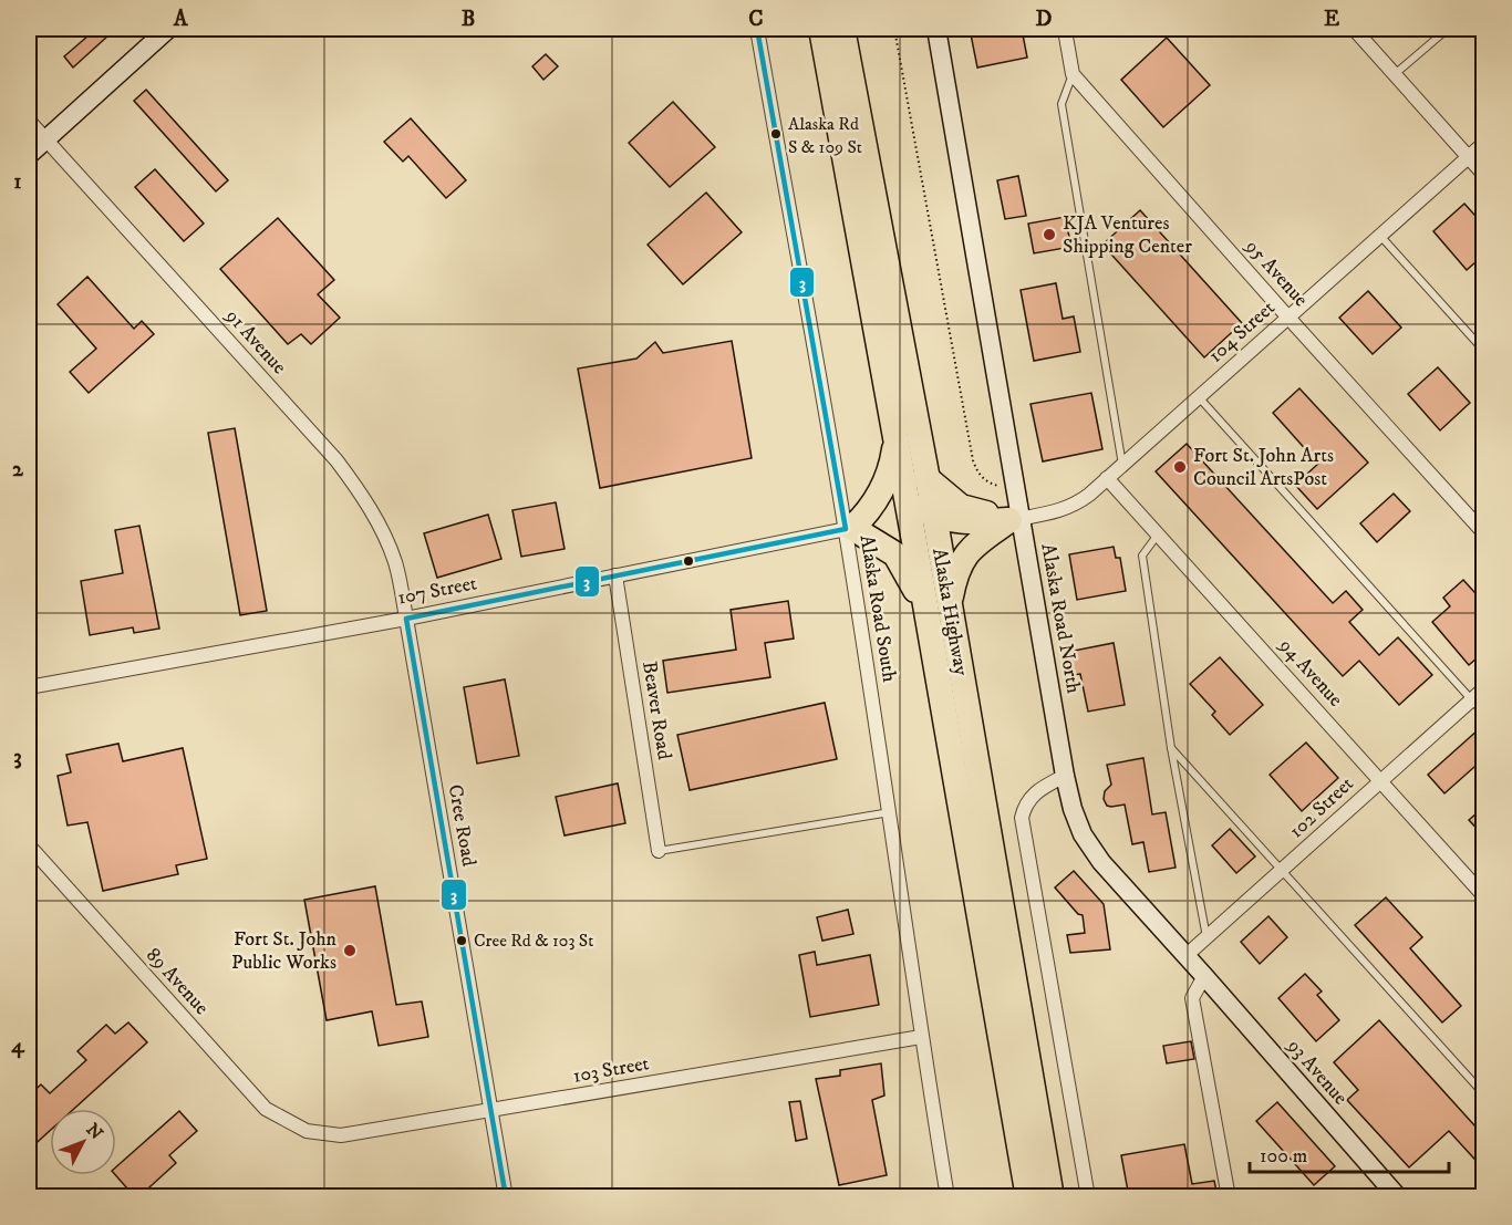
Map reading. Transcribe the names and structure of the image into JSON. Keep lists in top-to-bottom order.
{
  "streets": {
    "highway": ["Alaska Highway"],
    "street": [
      "95 Avenue",
      "104 Street",
      "91 Avenue",
      "107 Street",
      "Alaska Road South",
      "Alaska Road North",
      "94 Avenue",
      "Beaver Road",
      "102 Street",
      "Cree Road",
      "89 Avenue",
      "103 Street",
      "93 Avenue"
    ]
  },
  "crossings": [
    ["95 Avenue", "104 Street"],
    ["104 Street", "Alaska Road North"],
    ["104 Street", "94 Avenue"],
    ["91 Avenue", "107 Street"],
    ["91 Avenue", "Cree Road"],
    ["107 Street", "Alaska Road South"],
    ["107 Street", "Beaver Road"],
    ["107 Street", "Cree Road"],
    ["Alaska Road South", "103 Street"],
    ["Alaska Road North", "93 Avenue"],
    ["94 Avenue", "102 Street"],
    ["102 Street", "93 Avenue"],
    ["Cree Road", "103 Street"],
    ["89 Avenue", "103 Street"]
  ],
  "places": [
    "Alaska Rd S & 109 St",
    "KJA Ventures Shipping Center",
    "Fort St. John Arts Council ArtsPost",
    "Cree Rd & 103 St",
    "Fort St. John Public Works"
  ],
  "lines": ["transit line 3"],
  "scale_bar": "100 m",
  "north": "top right",
  "grid": {
    "columns": [
      "A",
      "B",
      "C",
      "D",
      "E"
    ],
    "rows": [
      "1",
      "2",
      "3",
      "4"
    ]
  }
}
